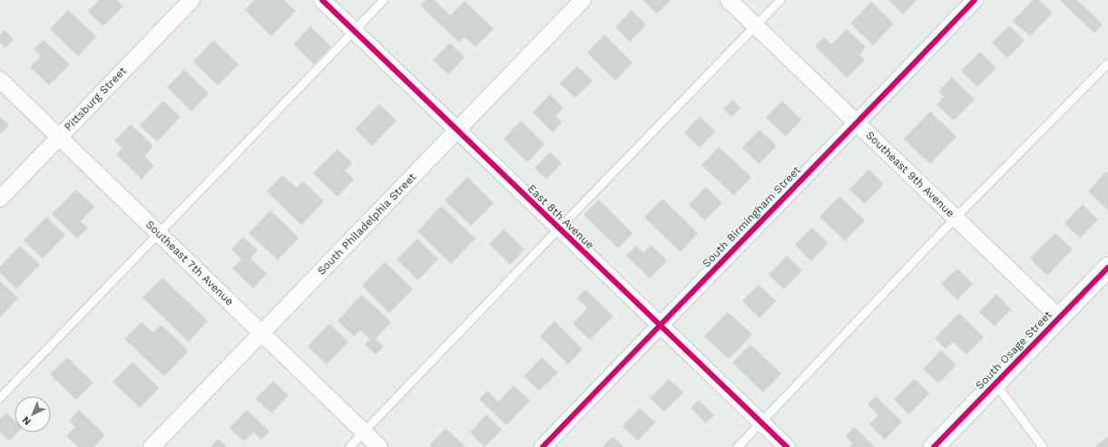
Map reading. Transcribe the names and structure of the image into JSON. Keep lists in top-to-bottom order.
{
  "streets": {
    "street": [
      "Pittsburg Street",
      "Southeast 9th Avenue",
      "East 8th Avenue",
      "South Birmingham Street",
      "South Philadelphia Street",
      "Southeast 7th Avenue",
      "South Osage Street"
    ]
  },
  "crossings": [
    ["Pittsburg Street", "Southeast 7th Avenue"],
    ["Southeast 9th Avenue", "South Birmingham Street"],
    ["Southeast 9th Avenue", "South Osage Street"],
    ["East 8th Avenue", "South Birmingham Street"],
    ["East 8th Avenue", "South Philadelphia Street"],
    ["South Philadelphia Street", "Southeast 7th Avenue"]
  ],
  "north": "bottom left"
}
